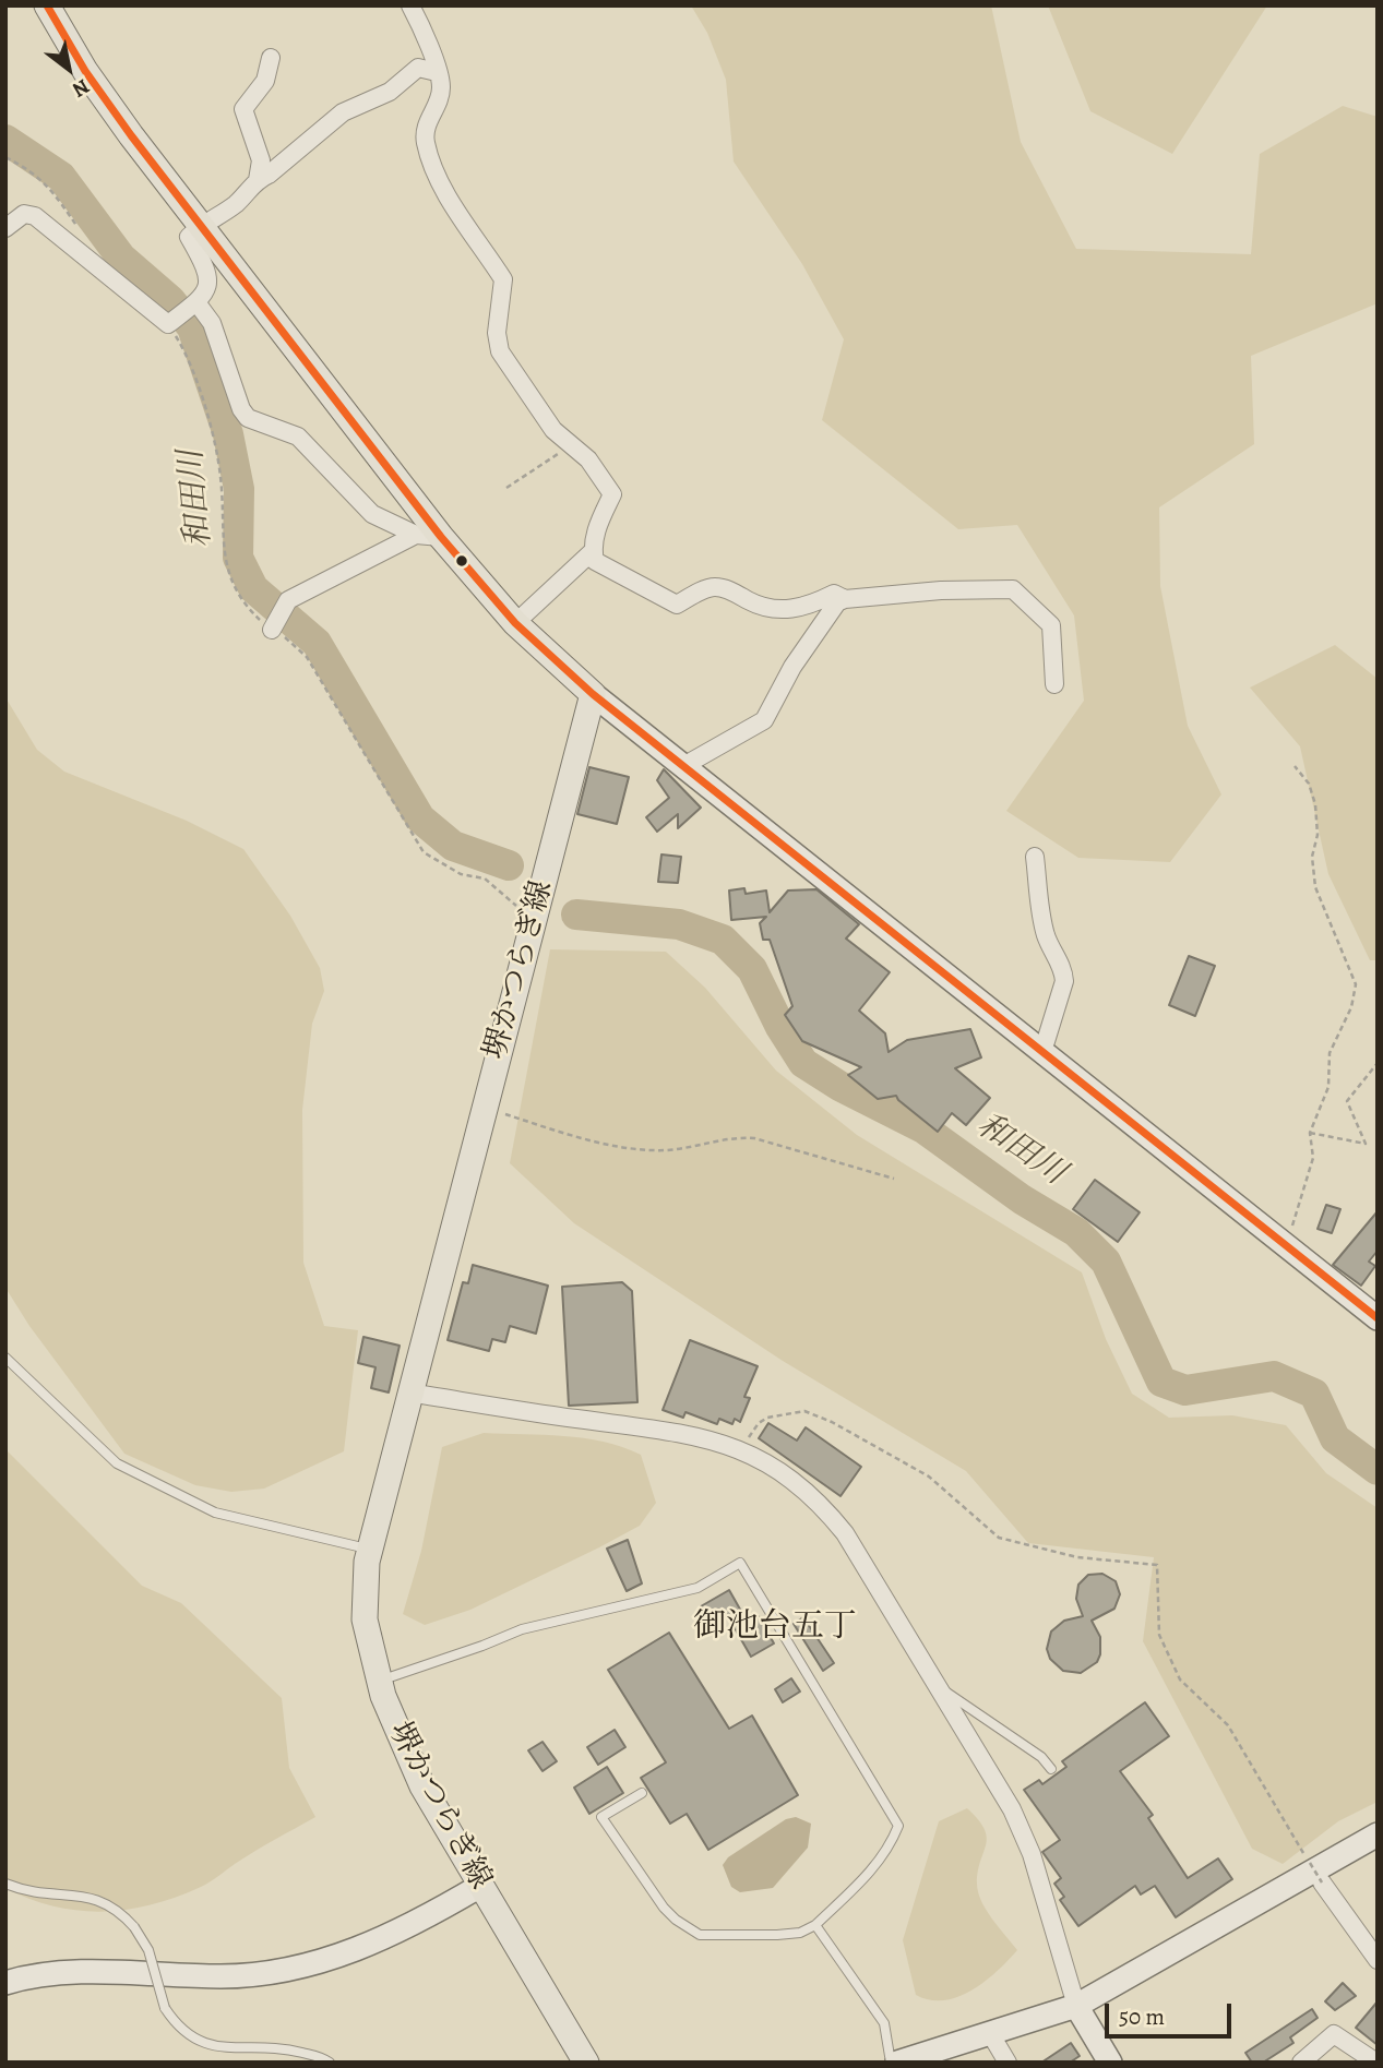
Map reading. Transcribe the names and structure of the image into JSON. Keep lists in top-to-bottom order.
{
  "streets": {
    "main road": ["堺かつらぎ線"]
  },
  "districts": ["御池台五丁"],
  "water": ["和田川"],
  "scale_bar": "50 m",
  "north": "bottom right"
}
